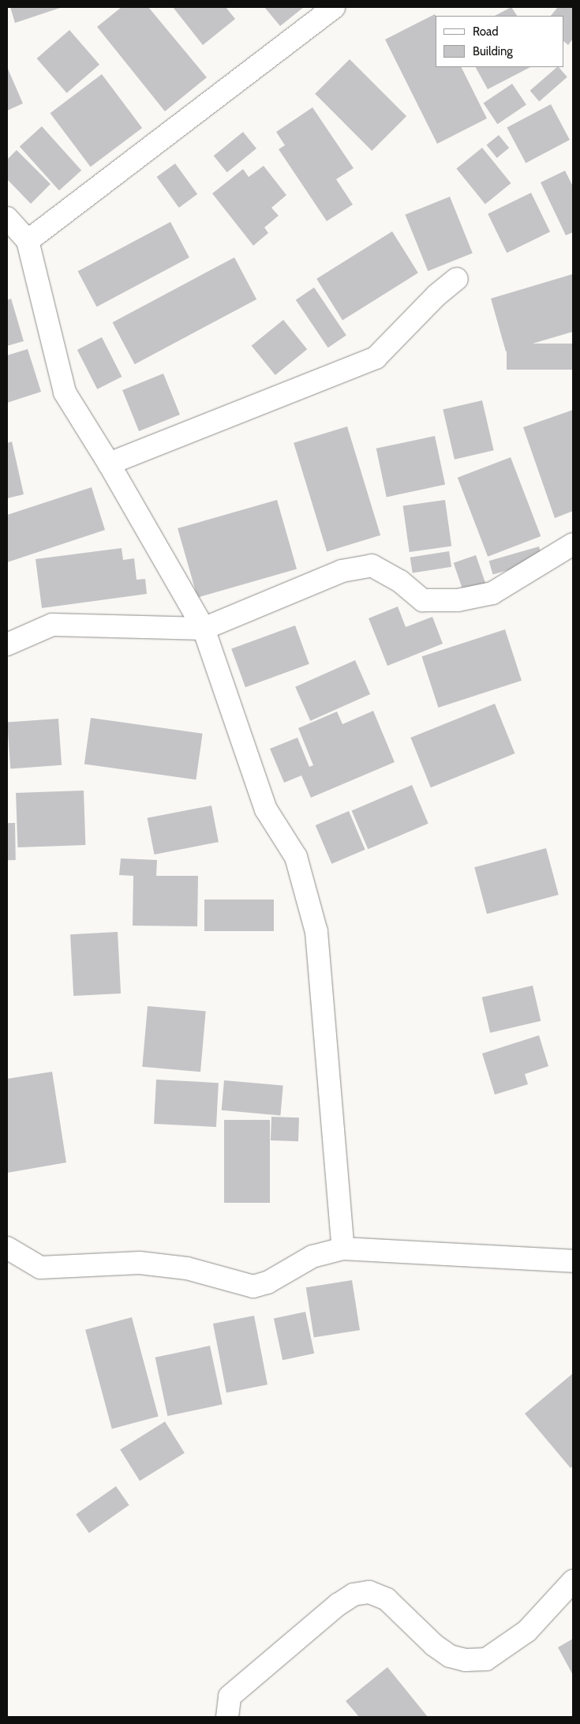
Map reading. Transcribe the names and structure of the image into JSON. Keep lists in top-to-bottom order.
{
  "legend": ["Road", "Building"]
}
